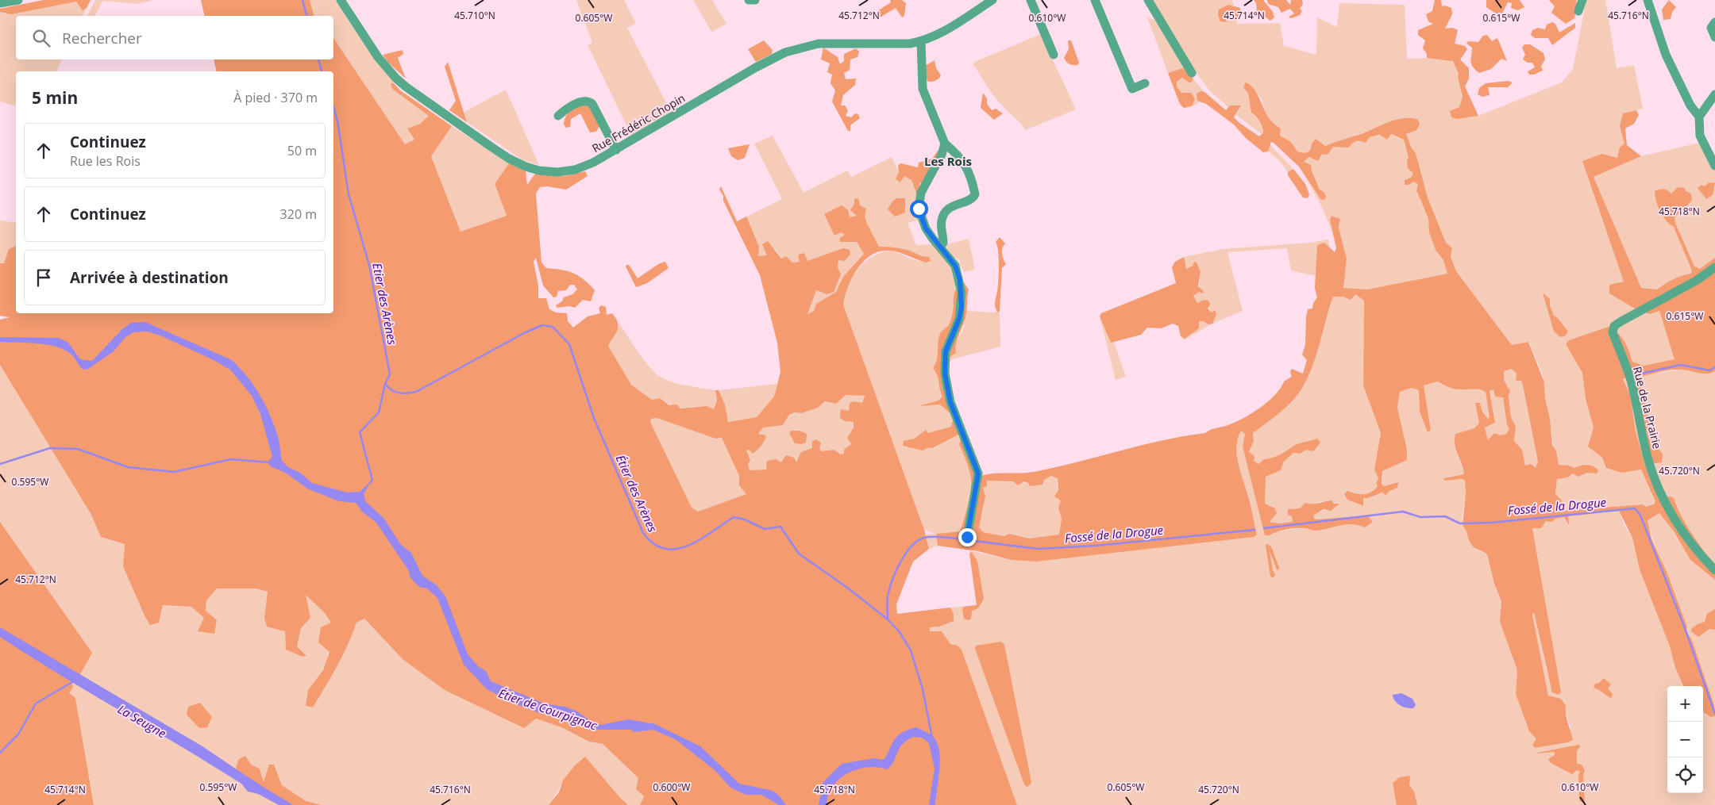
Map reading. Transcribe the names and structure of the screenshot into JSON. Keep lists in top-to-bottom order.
{
  "streets": {
    "street": ["Rue Frédéric Chopin", "Rue de la Prairie"]
  },
  "districts": ["Les Rois"],
  "water": [
    "Etier des Arènes",
    "Étier des Arènes",
    "Fossé de la Drogue",
    "Étier de Courpignac",
    "La Seugne"
  ],
  "page": {
    "search": "Rechercher",
    "heading": ["5 min", "À pied · 370 m"],
    "list": [
      ["Continuez", "Rue les Rois", "50 m"],
      ["Continuez", "320 m"],
      "Arrivée à destination"
    ],
    "map_buttons": ["+", "−"]
  },
  "coordinates": [
    "45.710°N",
    "45.712°N",
    "45.714°N",
    "45.716°N",
    "0.615°W",
    "0.605°W",
    "0.610°W",
    "45.718°N",
    "45.720°N",
    "0.595°W",
    "0.600°W"
  ]
}
